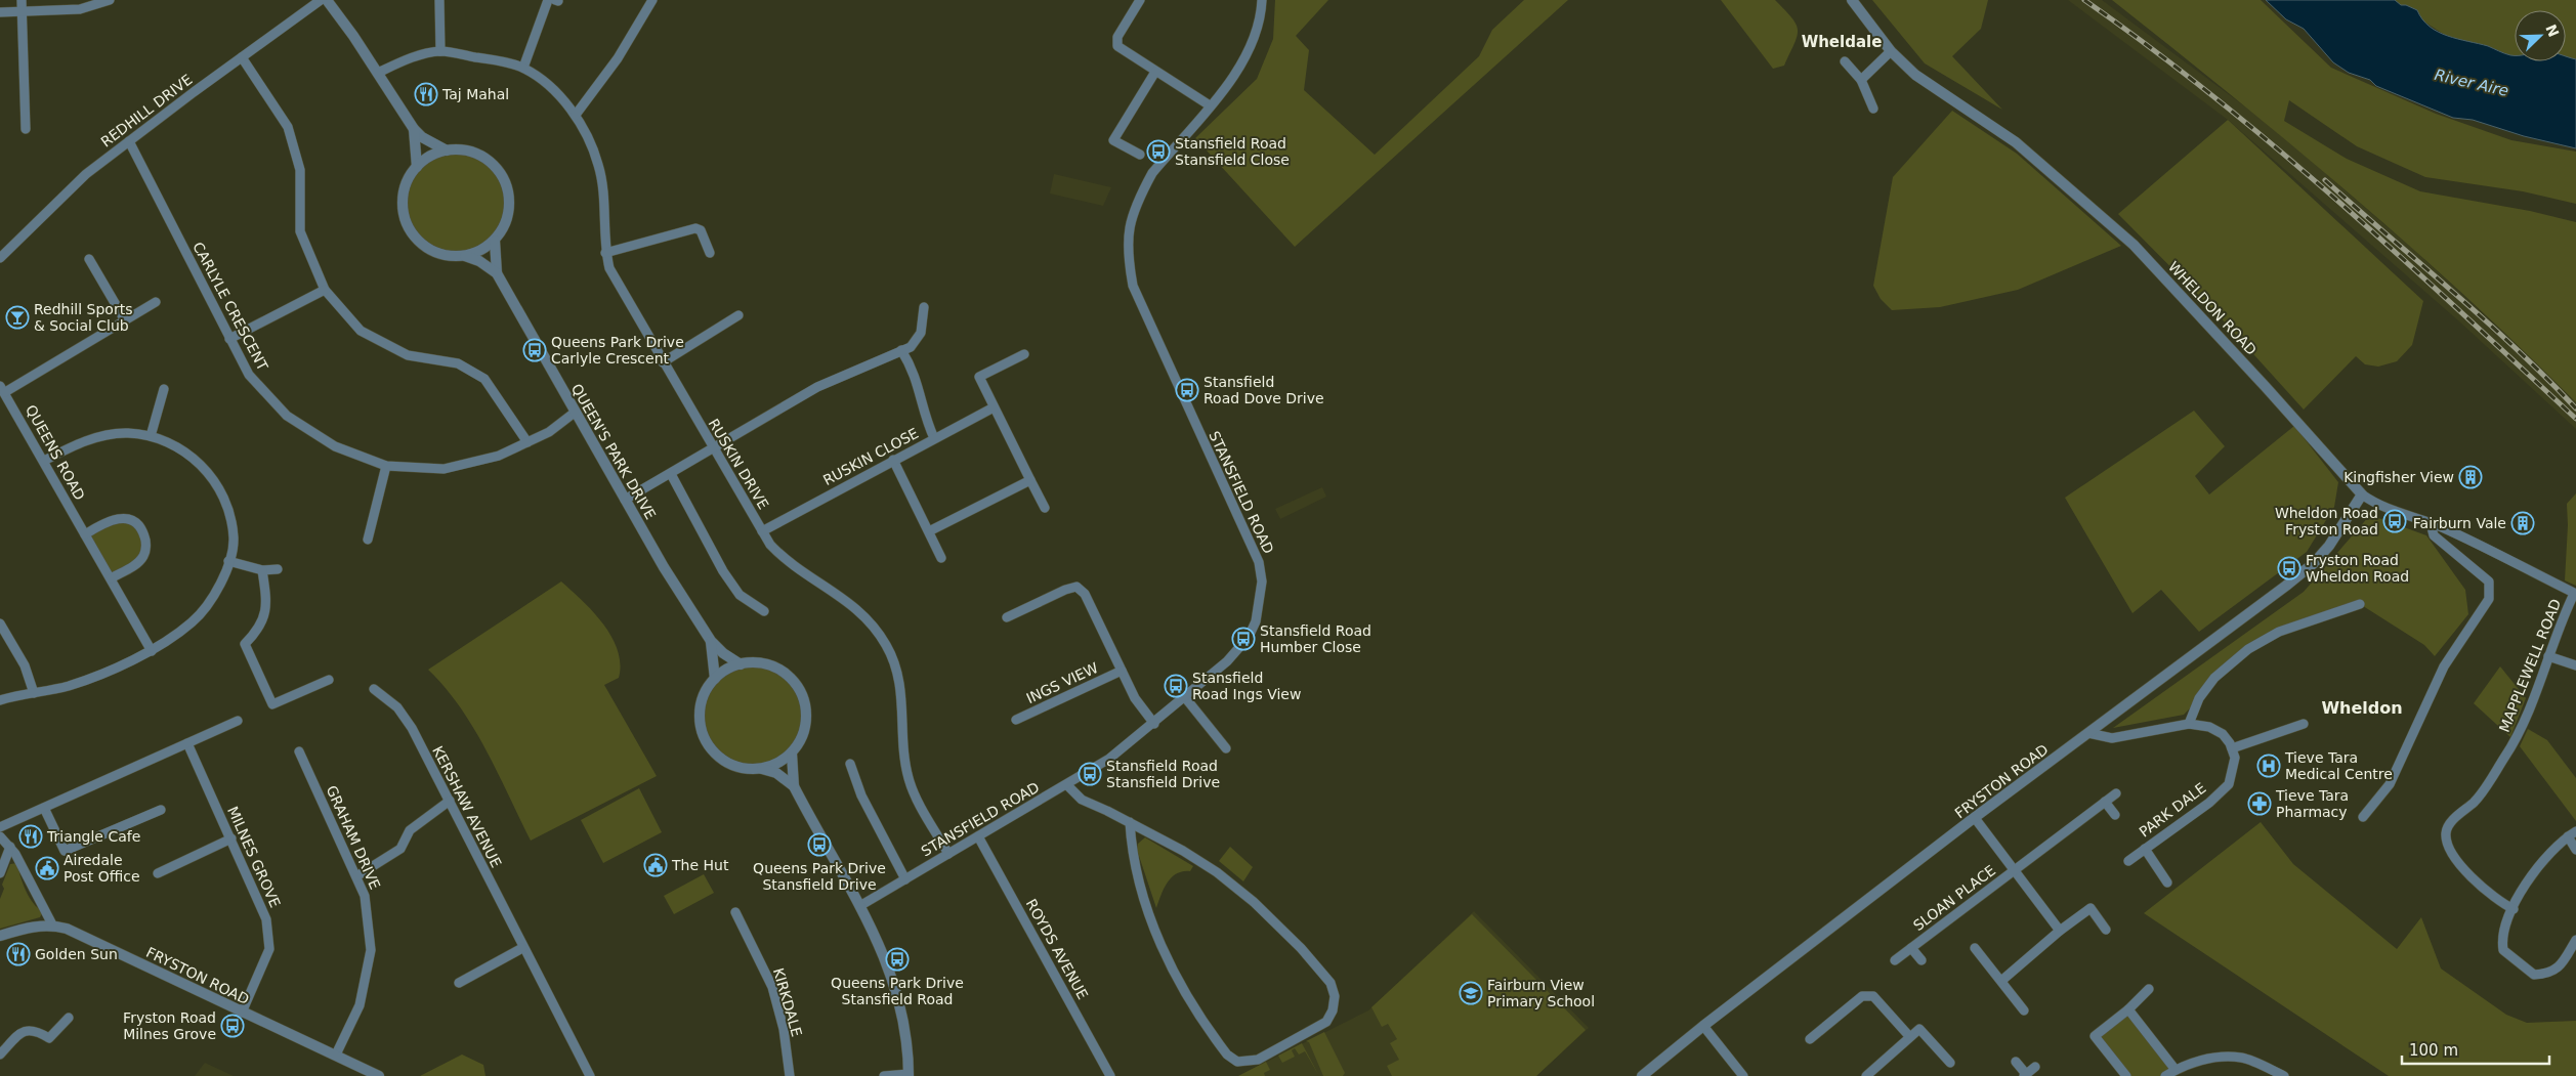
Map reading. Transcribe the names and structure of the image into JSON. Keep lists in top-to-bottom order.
{
  "streets": {
    "street": [
      "REDHILL DRIVE",
      "CARLYLE CRESCENT",
      "WHELDON ROAD",
      "QUEEN'S PARK DRIVE",
      "QUEENS ROAD",
      "RUSKIN CLOSE",
      "RUSKIN DRIVE",
      "STANSFIELD ROAD",
      "MAPPLEWELL ROAD",
      "INGS VIEW",
      "FRYSTON ROAD",
      "KERSHAW AVENUE",
      "PARK DALE",
      "GRAHAM DRIVE",
      "MILNES GROVE",
      "SLOAN PLACE",
      "ROYDS AVENUE",
      "KIRKDALE"
    ]
  },
  "crossings": [
    ["REDHILL DRIVE", "CARLYLE CRESCENT"],
    ["CARLYLE CRESCENT", "QUEEN'S PARK DRIVE"],
    ["WHELDON ROAD", "MAPPLEWELL ROAD"],
    ["WHELDON ROAD", "FRYSTON ROAD"],
    ["RUSKIN CLOSE", "RUSKIN DRIVE"],
    ["RUSKIN DRIVE", "STANSFIELD ROAD"],
    ["STANSFIELD ROAD", "INGS VIEW"],
    ["STANSFIELD ROAD", "ROYDS AVENUE"],
    ["FRYSTON ROAD", "GRAHAM DRIVE"],
    ["FRYSTON ROAD", "MILNES GROVE"],
    ["FRYSTON ROAD", "SLOAN PLACE"]
  ],
  "districts": ["Wheldale", "Wheldon"],
  "water": ["River Aire"],
  "places": {
    "restaurant": ["Taj Mahal", "Triangle Cafe", "Golden Sun"],
    "bus stop": [
      "Stansfield Road Stansfield Close",
      "Queens Park Drive Carlyle Crescent",
      "Stansfield Road Dove Drive",
      "Wheldon Road Fryston Road",
      "Fryston Road Wheldon Road",
      "Stansfield Road Humber Close",
      "Stansfield Road Ings View",
      "Stansfield Road Stansfield Drive",
      "Queens Park Drive Stansfield Drive",
      "Queens Park Drive Stansfield Road",
      "Fryston Road Milnes Grove"
    ],
    "bar": ["Redhill Sports & Social Club"],
    "building": ["Kingfisher View", "Fairburn Vale"],
    "hospital": ["Tieve Tara Medical Centre"],
    "pharmacy": ["Tieve Tara Pharmacy"],
    "public building": ["The Hut", "Airedale Post Office"],
    "school or university": ["Fairburn View Primary School"]
  },
  "scale_bar": "100 m",
  "north": "top right"
}
